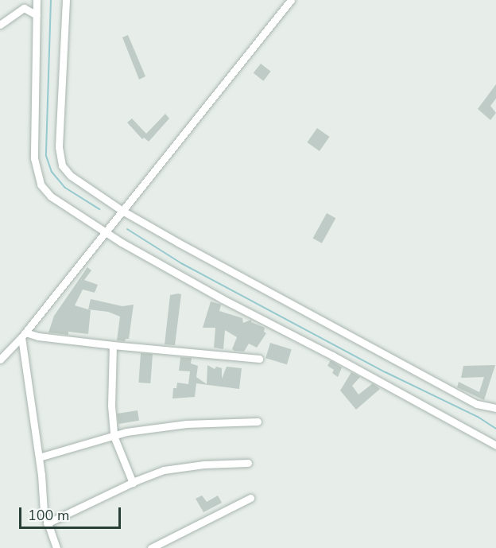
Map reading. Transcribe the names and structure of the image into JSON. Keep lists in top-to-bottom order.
{
  "scale_bar": "100 m"
}
